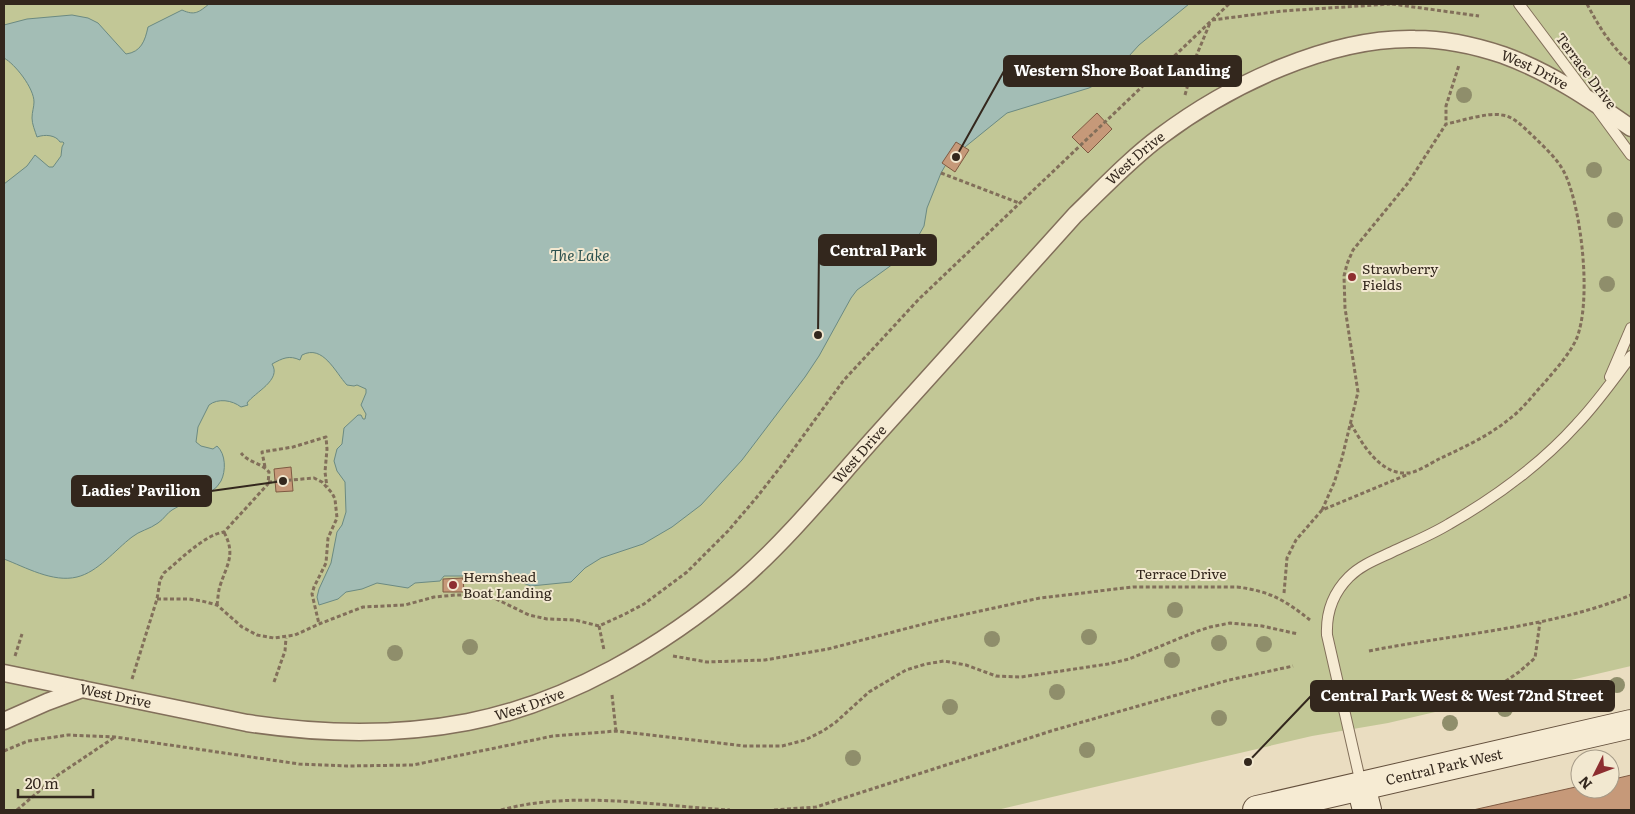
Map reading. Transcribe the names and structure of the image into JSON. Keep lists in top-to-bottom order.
{
  "streets": {
    "main road": ["Central Park West"],
    "street": ["West Drive"],
    "lane": ["Terrace Drive"]
  },
  "crossings": [
    ["West Drive", "Terrace Drive"]
  ],
  "water": ["The Lake"],
  "places": [
    "Western Shore Boat Landing",
    "Strawberry Fields",
    "Central Park",
    "Ladies' Pavilion",
    "Hernshead Boat Landing",
    "Central Park West & West 72nd Street"
  ],
  "scale_bar": "20 m",
  "north": "bottom left"
}
